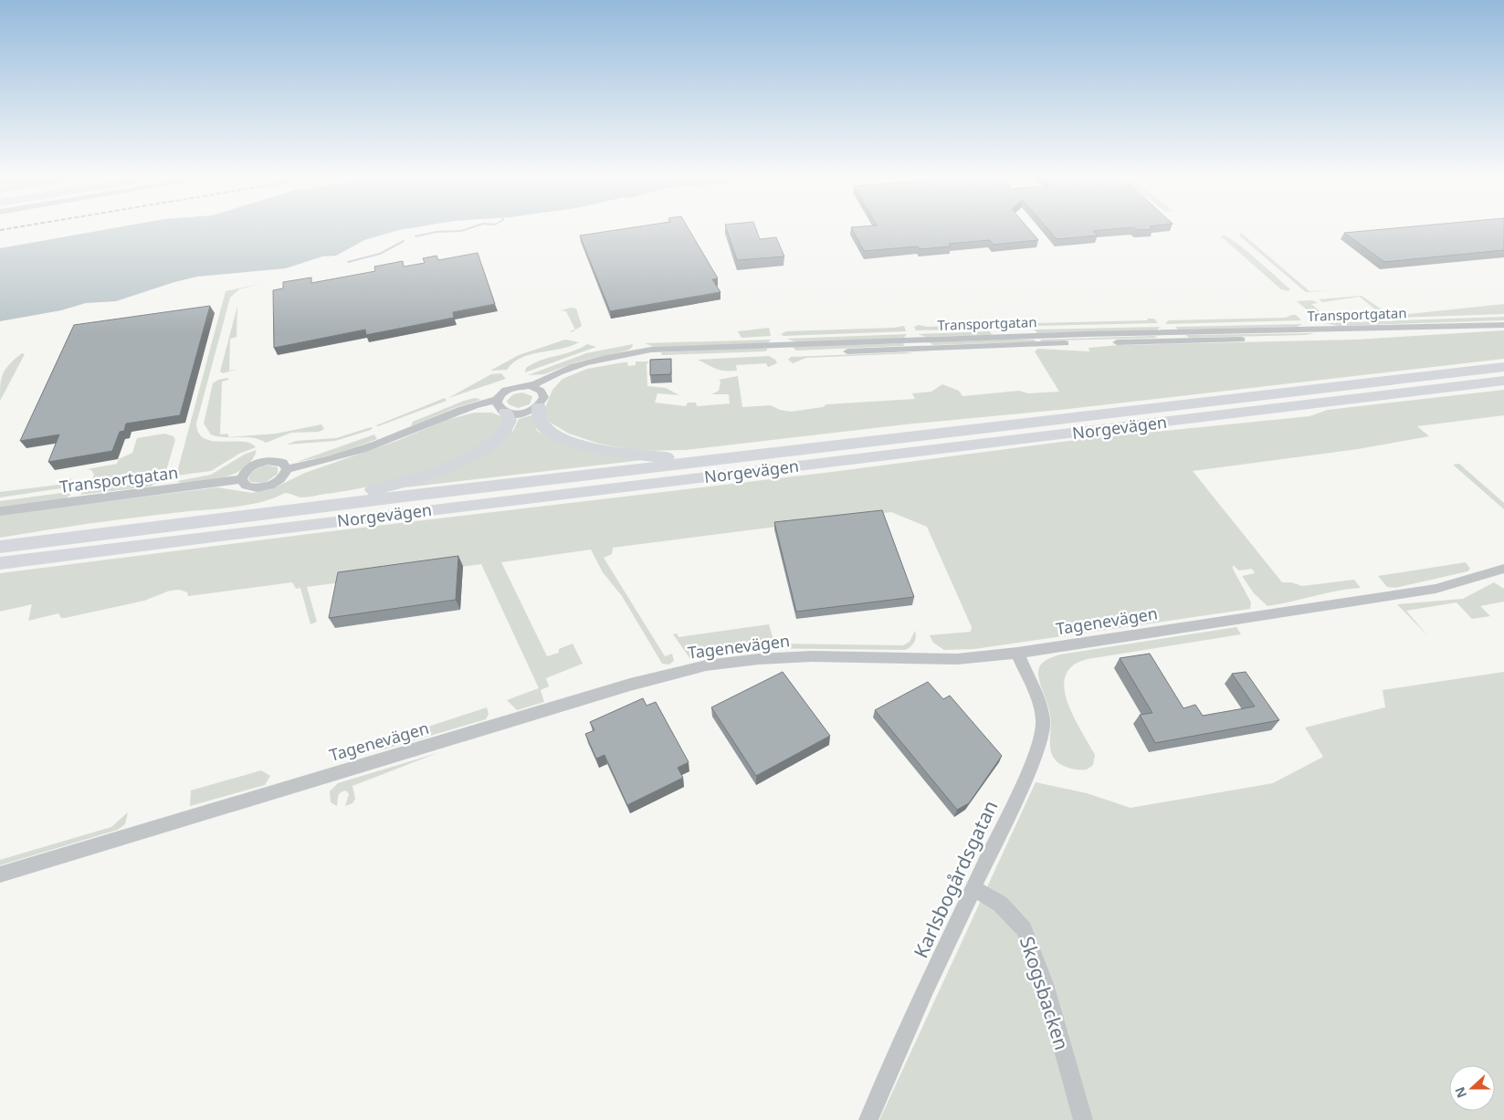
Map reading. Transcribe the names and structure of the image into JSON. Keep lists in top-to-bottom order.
{
  "streets": {
    "highway": ["Norgevägen"],
    "street": [
      "Transportgatan",
      "Tagenevägen",
      "Karlsbogårdsgatan",
      "Skogsbacken"
    ]
  },
  "crossings": [
    ["Tagenevägen", "Karlsbogårdsgatan"],
    ["Karlsbogårdsgatan", "Skogsbacken"]
  ],
  "north": "left"
}
